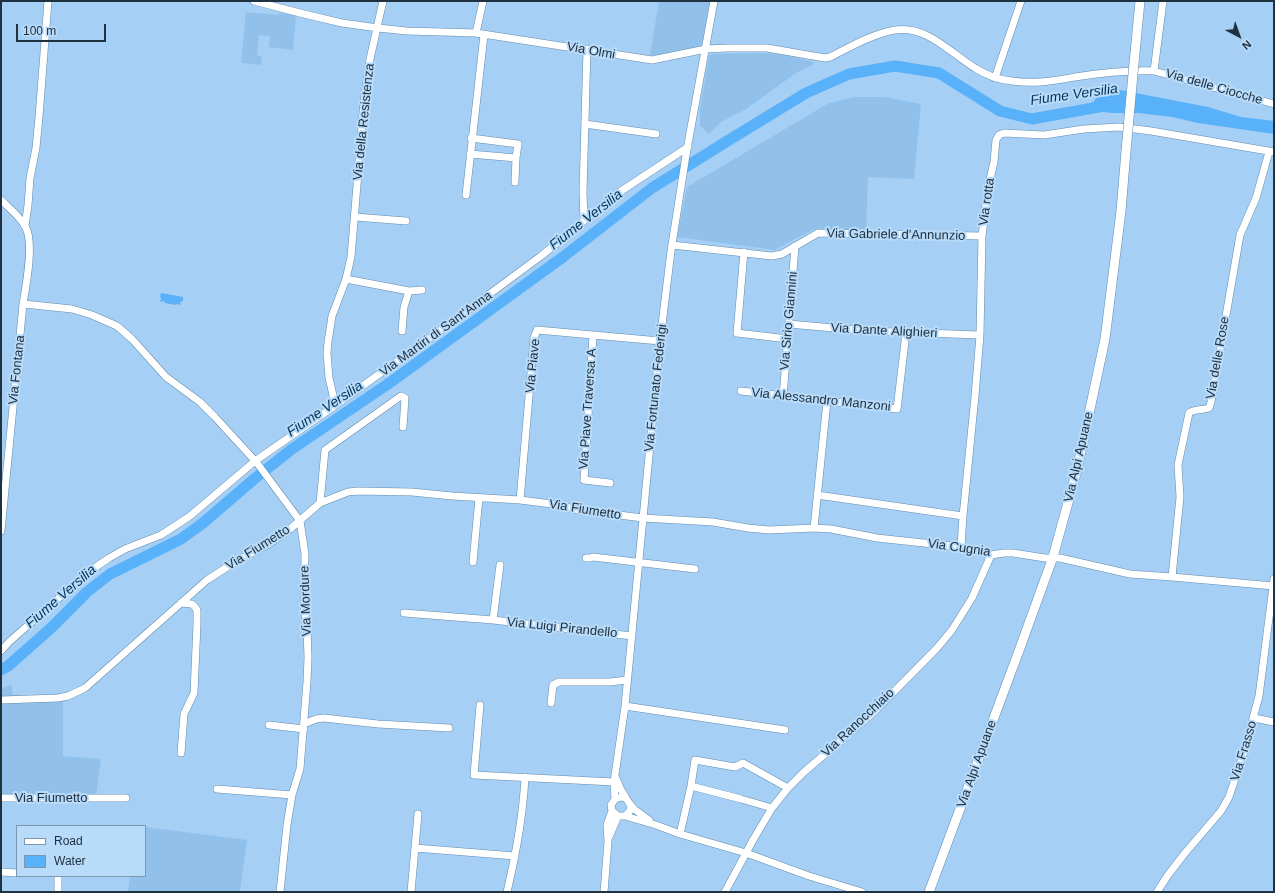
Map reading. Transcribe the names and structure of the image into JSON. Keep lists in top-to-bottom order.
{
  "streets": {
    "main road": ["Via Alpi Apuane"],
    "street": [
      "Via Olmi",
      "Via delle Ciocche",
      "Via della Resistenza",
      "Via rotta",
      "Via Gabriele d'Annunzio",
      "Via Sirio Giannini",
      "Via Dante Alighieri",
      "Via Martiri di Sant'Anna",
      "Via delle Rose",
      "Via Piave",
      "Via Fontana",
      "Via Fortunato Federigi",
      "Via Alessandro Manzoni",
      "Via Piave Traversa A",
      "Via Fiumetto",
      "Via Cugnia",
      "Via Mordure",
      "Via Luigi Pirandello",
      "Via Ranocchiaio",
      "Via Frasso"
    ]
  },
  "crossings": [
    ["Via Olmi", "Via delle Ciocche"],
    ["Via Olmi", "Via della Resistenza"],
    ["Via Olmi", "Via Fortunato Federigi"],
    ["Via delle Ciocche", "Via Fortunato Federigi"],
    ["Via della Resistenza", "Via Martiri di Sant'Anna"],
    ["Via rotta", "Via Gabriele d'Annunzio"],
    ["Via rotta", "Via Dante Alighieri"],
    ["Via rotta", "Via delle Rose"],
    ["Via rotta", "Via Cugnia"],
    ["Via Gabriele d'Annunzio", "Via Sirio Giannini"],
    ["Via Gabriele d'Annunzio", "Via Fortunato Federigi"],
    ["Via Sirio Giannini", "Via Dante Alighieri"],
    ["Via Sirio Giannini", "Via Alessandro Manzoni"],
    ["Via Dante Alighieri", "Via Alessandro Manzoni"],
    ["Via Martiri di Sant'Anna", "Via Fortunato Federigi"],
    ["Via Martiri di Sant'Anna", "Via Mordure"],
    ["Via delle Rose", "Via Cugnia"],
    ["Via Piave", "Via Fortunato Federigi"],
    ["Via Piave", "Via Piave Traversa A"],
    ["Via Piave", "Via Fiumetto"],
    ["Via Fortunato Federigi", "Via Fiumetto"],
    ["Via Fortunato Federigi", "Via Cugnia"],
    ["Via Fortunato Federigi", "Via Luigi Pirandello"],
    ["Via Alpi Apuane", "Via Cugnia"],
    ["Via Fiumetto", "Via Cugnia"],
    ["Via Fiumetto", "Via Mordure"],
    ["Via Cugnia", "Via Ranocchiaio"],
    ["Via Cugnia", "Via Frasso"]
  ],
  "water": ["Fiume Versilia"],
  "legend": ["Road", "Water"],
  "scale_bar": "100 m",
  "north": "bottom right"
}
